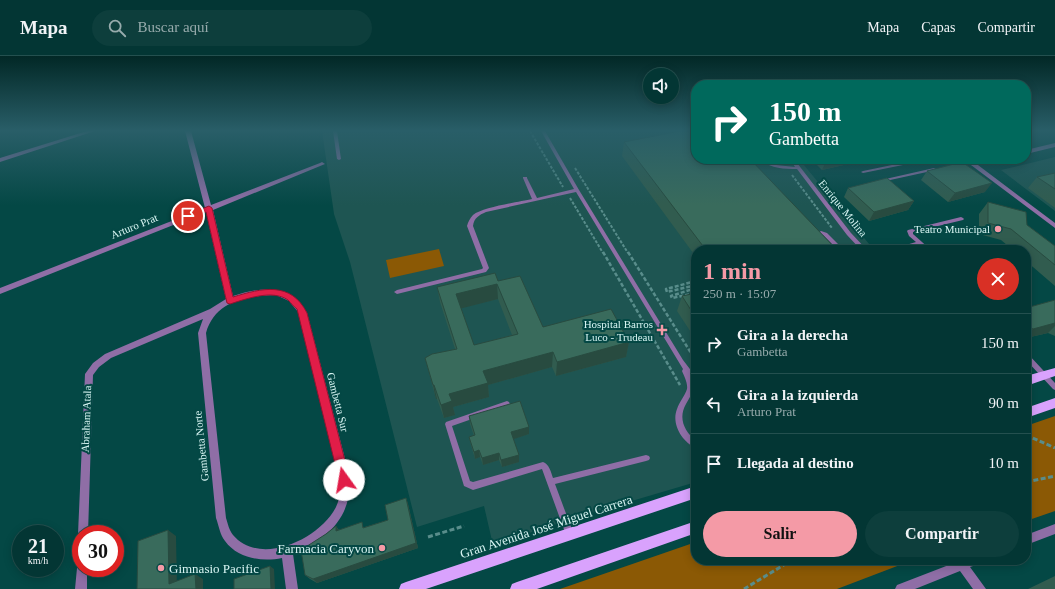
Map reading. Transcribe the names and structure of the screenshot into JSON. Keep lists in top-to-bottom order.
{
  "streets": {
    "main road": ["Gran Avenida José Miguel Carrera"],
    "street": [
      "Arturo Prat",
      "Gambetta Sur",
      "Abraham Atala",
      "Gambetta Norte"
    ],
    "lane": ["Enrique Molina"]
  },
  "crossings": [
    ["Gambetta Sur", "Gambetta Norte"],
    ["Abraham Atala", "Gambetta Norte"]
  ],
  "places": {
    "other": ["Teatro Municipal", "Farmacia Caryvon", "Gimnasio Pacific"],
    "health": ["Hospital Barros Luco - Trudeau"]
  },
  "page": {
    "header": "Mapa",
    "search": "Buscar aquí",
    "nav": ["Mapa", "Capas", "Compartir"],
    "turn": ["150 m", "Gambetta"],
    "heading": ["1 min", "250 m · 15:07"],
    "list": [
      {
        "name": "Gira a la derecha",
        "note": "Gambetta",
        "value": "150 m"
      },
      {
        "name": "Gira a la izquierda",
        "note": "Arturo Prat",
        "value": "90 m"
      },
      {
        "name": "Llegada al destino",
        "value": "10 m"
      }
    ],
    "buttons": ["Salir", "Compartir"],
    "speed": "21 km/h",
    "limit": "30"
  }
}
